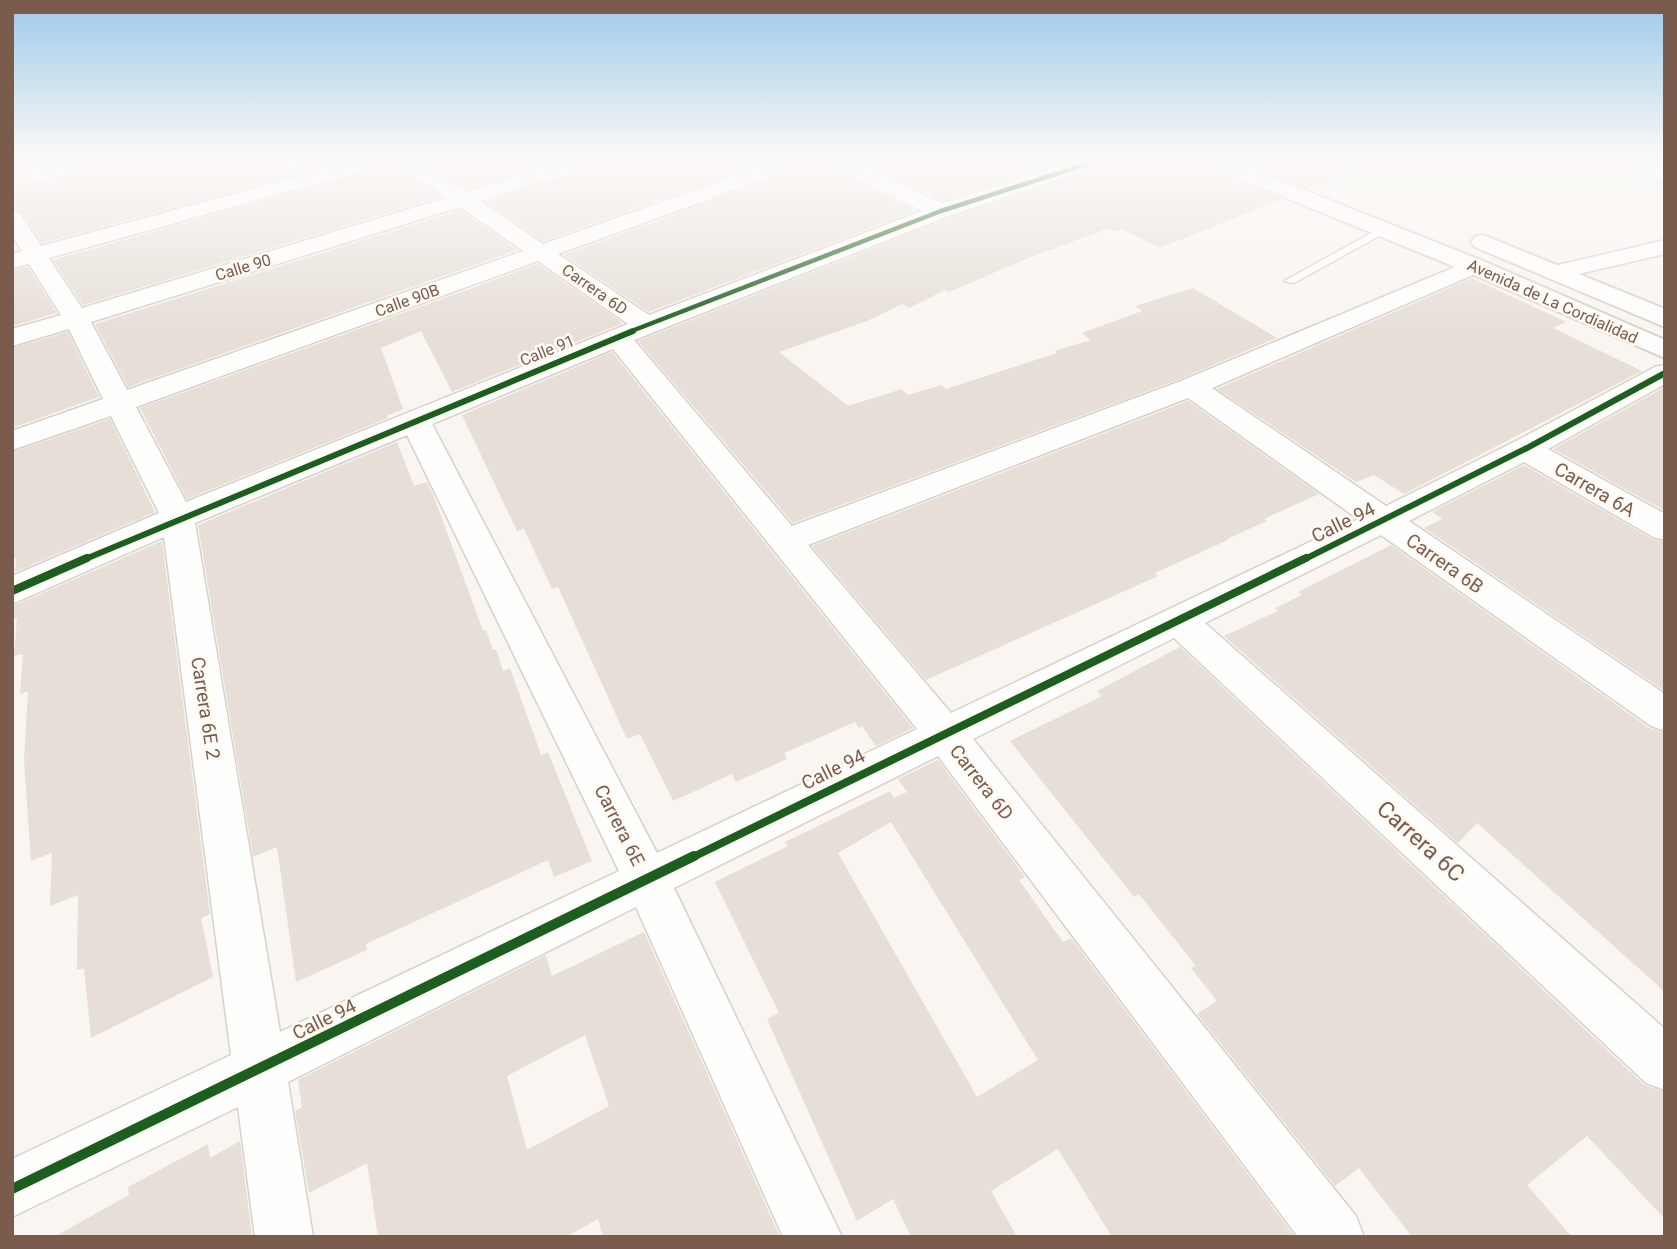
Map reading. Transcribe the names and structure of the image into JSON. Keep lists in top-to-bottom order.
{
  "streets": {
    "main road": ["Avenida de La Cordialidad"],
    "street": [
      "Calle 90",
      "Carrera 6D",
      "Calle 90B",
      "Calle 91",
      "Carrera 6A",
      "Calle 94",
      "Carrera 6B",
      "Carrera 6E 2",
      "Carrera 6E",
      "Carrera 6C"
    ]
  },
  "crossings": [
    ["Calle 90", "Carrera 6E 2"],
    ["Carrera 6D", "Calle 90B"],
    ["Carrera 6D", "Calle 91"],
    ["Carrera 6D", "Calle 94"],
    ["Calle 90B", "Carrera 6E 2"],
    ["Calle 91", "Carrera 6E 2"],
    ["Calle 91", "Carrera 6E"],
    ["Carrera 6A", "Calle 94"],
    ["Calle 94", "Carrera 6B"],
    ["Calle 94", "Carrera 6E 2"],
    ["Calle 94", "Carrera 6E"],
    ["Calle 94", "Carrera 6C"]
  ]
}
